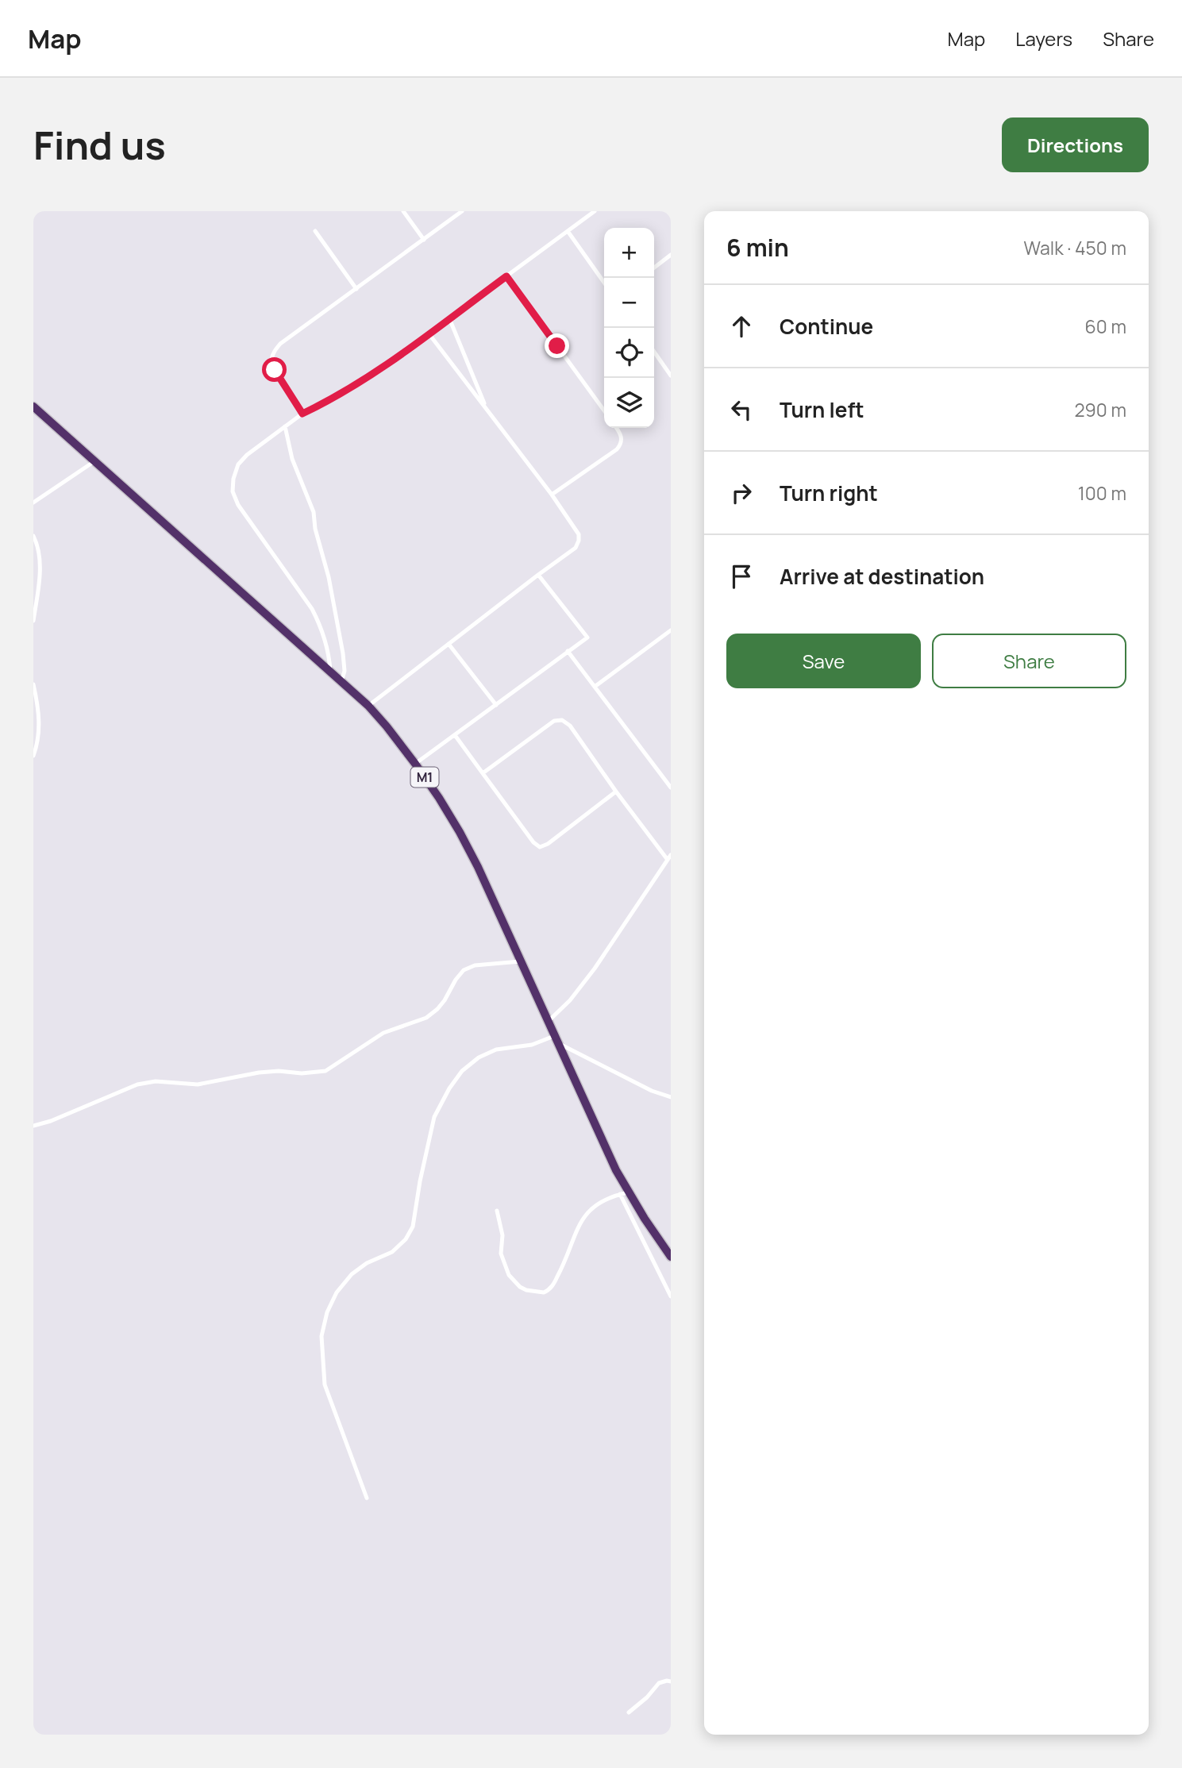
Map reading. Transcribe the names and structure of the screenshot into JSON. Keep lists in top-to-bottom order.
{
  "streets": {
    "highway": ["M1"]
  },
  "page": {
    "header": "Map",
    "nav": ["Map", "Layers", "Share"],
    "buttons": [
      "Directions",
      ["Save", "Share"]
    ],
    "title": "Find us",
    "heading": ["6 min", "Walk · 450 m"],
    "map_buttons": ["+", "−"],
    "list": [
      ["Continue", "60 m"],
      ["Turn left", "290 m"],
      ["Turn right", "100 m"],
      "Arrive at destination"
    ]
  }
}
